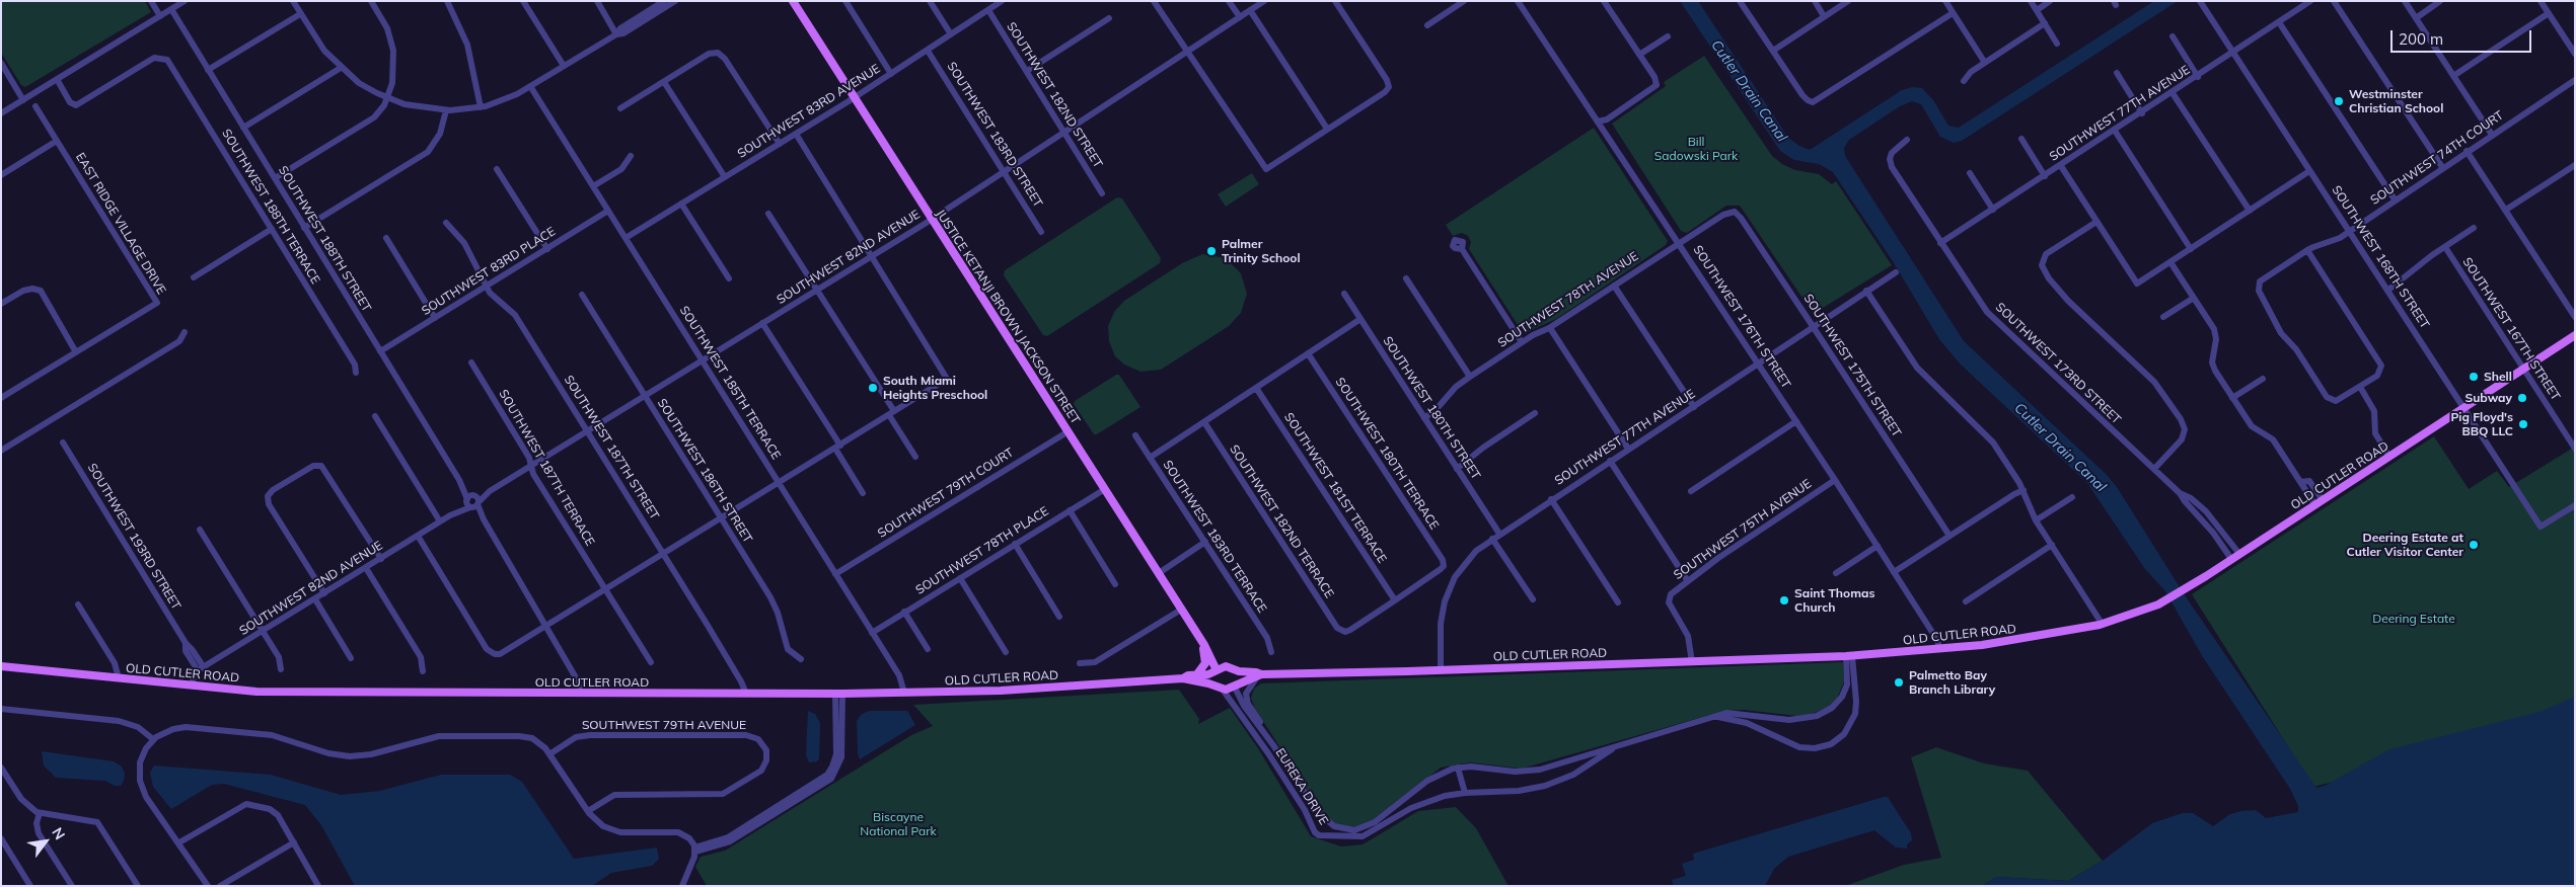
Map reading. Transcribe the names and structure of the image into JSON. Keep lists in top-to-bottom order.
{
  "streets": {
    "main road": ["JUSTICE KETANJI BROWN JACKSON STREET", "OLD CUTLER ROAD"],
    "street": [
      "SOUTHWEST 182ND STREET",
      "SOUTHWEST 83RD AVENUE",
      "SOUTHWEST 77TH AVENUE",
      "SOUTHWEST 183RD STREET",
      "SOUTHWEST 74TH COURT",
      "SOUTHWEST 188TH TERRACE",
      "EAST RIDGE VILLAGE DRIVE",
      "SOUTHWEST 188TH STREET",
      "SOUTHWEST 82ND AVENUE",
      "SOUTHWEST 168TH STREET",
      "SOUTHWEST 83RD PLACE",
      "SOUTHWEST 78TH AVENUE",
      "SOUTHWEST 176TH STREET",
      "SOUTHWEST 167TH STREET",
      "SOUTHWEST 173RD STREET",
      "SOUTHWEST 175TH STREET",
      "SOUTHWEST 185TH TERRACE",
      "SOUTHWEST 180TH STREET",
      "SOUTHWEST 187TH STREET",
      "SOUTHWEST 180TH TERRACE",
      "SOUTHWEST 187TH TERRACE",
      "SOUTHWEST 186TH STREET",
      "SOUTHWEST 181ST TERRACE",
      "SOUTHWEST 79TH COURT",
      "SOUTHWEST 182ND TERRACE",
      "SOUTHWEST 75TH AVENUE",
      "SOUTHWEST 193RD STREET",
      "SOUTHWEST 183RD TERRACE",
      "SOUTHWEST 78TH PLACE",
      "SOUTHWEST 79TH AVENUE",
      "EUREKA DRIVE"
    ]
  },
  "crossings": [
    ["SOUTHWEST 182ND STREET", "SOUTHWEST 83RD AVENUE"],
    ["SOUTHWEST 182ND STREET", "SOUTHWEST 82ND AVENUE"],
    ["SOUTHWEST 83RD AVENUE", "SOUTHWEST 183RD STREET"],
    ["SOUTHWEST 83RD AVENUE", "JUSTICE KETANJI BROWN JACKSON STREET"],
    ["SOUTHWEST 83RD AVENUE", "SOUTHWEST 185TH TERRACE"],
    ["SOUTHWEST 77TH AVENUE", "SOUTHWEST 168TH STREET"],
    ["SOUTHWEST 77TH AVENUE", "SOUTHWEST 176TH STREET"],
    ["SOUTHWEST 77TH AVENUE", "SOUTHWEST 173RD STREET"],
    ["SOUTHWEST 77TH AVENUE", "SOUTHWEST 175TH STREET"],
    ["SOUTHWEST 77TH AVENUE", "SOUTHWEST 180TH STREET"],
    ["SOUTHWEST 77TH AVENUE", "OLD CUTLER ROAD"],
    ["SOUTHWEST 183RD STREET", "SOUTHWEST 82ND AVENUE"],
    ["SOUTHWEST 74TH COURT", "SOUTHWEST 168TH STREET"],
    ["SOUTHWEST 188TH STREET", "SOUTHWEST 82ND AVENUE"],
    ["SOUTHWEST 188TH STREET", "SOUTHWEST 83RD PLACE"],
    ["SOUTHWEST 188TH STREET", "OLD CUTLER ROAD"],
    ["SOUTHWEST 82ND AVENUE", "JUSTICE KETANJI BROWN JACKSON STREET"],
    ["SOUTHWEST 82ND AVENUE", "SOUTHWEST 185TH TERRACE"],
    ["SOUTHWEST 82ND AVENUE", "SOUTHWEST 187TH STREET"],
    ["SOUTHWEST 82ND AVENUE", "SOUTHWEST 187TH TERRACE"],
    ["SOUTHWEST 82ND AVENUE", "SOUTHWEST 186TH STREET"],
    ["SOUTHWEST 82ND AVENUE", "SOUTHWEST 193RD STREET"],
    ["SOUTHWEST 168TH STREET", "OLD CUTLER ROAD"],
    ["SOUTHWEST 83RD PLACE", "SOUTHWEST 185TH TERRACE"],
    ["SOUTHWEST 83RD PLACE", "SOUTHWEST 187TH STREET"],
    ["SOUTHWEST 78TH AVENUE", "SOUTHWEST 176TH STREET"],
    ["SOUTHWEST 78TH AVENUE", "SOUTHWEST 175TH STREET"],
    ["SOUTHWEST 78TH AVENUE", "SOUTHWEST 180TH STREET"],
    ["JUSTICE KETANJI BROWN JACKSON STREET", "OLD CUTLER ROAD"],
    ["JUSTICE KETANJI BROWN JACKSON STREET", "SOUTHWEST 79TH COURT"],
    ["JUSTICE KETANJI BROWN JACKSON STREET", "SOUTHWEST 78TH PLACE"],
    ["JUSTICE KETANJI BROWN JACKSON STREET", "EUREKA DRIVE"],
    ["SOUTHWEST 176TH STREET", "OLD CUTLER ROAD"],
    ["SOUTHWEST 176TH STREET", "SOUTHWEST 75TH AVENUE"],
    ["SOUTHWEST 167TH STREET", "OLD CUTLER ROAD"],
    ["SOUTHWEST 173RD STREET", "OLD CUTLER ROAD"],
    ["SOUTHWEST 185TH TERRACE", "OLD CUTLER ROAD"],
    ["SOUTHWEST 185TH TERRACE", "SOUTHWEST 79TH COURT"],
    ["SOUTHWEST 185TH TERRACE", "SOUTHWEST 78TH PLACE"],
    ["SOUTHWEST 187TH STREET", "OLD CUTLER ROAD"],
    ["SOUTHWEST 180TH TERRACE", "SOUTHWEST 181ST TERRACE"],
    ["SOUTHWEST 180TH TERRACE", "SOUTHWEST 182ND TERRACE"],
    ["OLD CUTLER ROAD", "SOUTHWEST 75TH AVENUE"],
    ["OLD CUTLER ROAD", "EUREKA DRIVE"],
    ["SOUTHWEST 181ST TERRACE", "SOUTHWEST 182ND TERRACE"]
  ],
  "water": ["Cutler Drain Canal"],
  "parks": ["Bill Sadowski Park", "Deering Estate", "Biscayne National Park"],
  "places": [
    "Westminster Christian School",
    "Palmer Trinity School",
    "Shell",
    "South Miami Heights Preschool",
    "Subway",
    "Pig Floyd's BBQ LLC",
    "Deering Estate at Cutler Visitor Center",
    "Saint Thomas Church",
    "Palmetto Bay Branch Library"
  ],
  "scale_bar": "200 m",
  "north": "top right"
}
